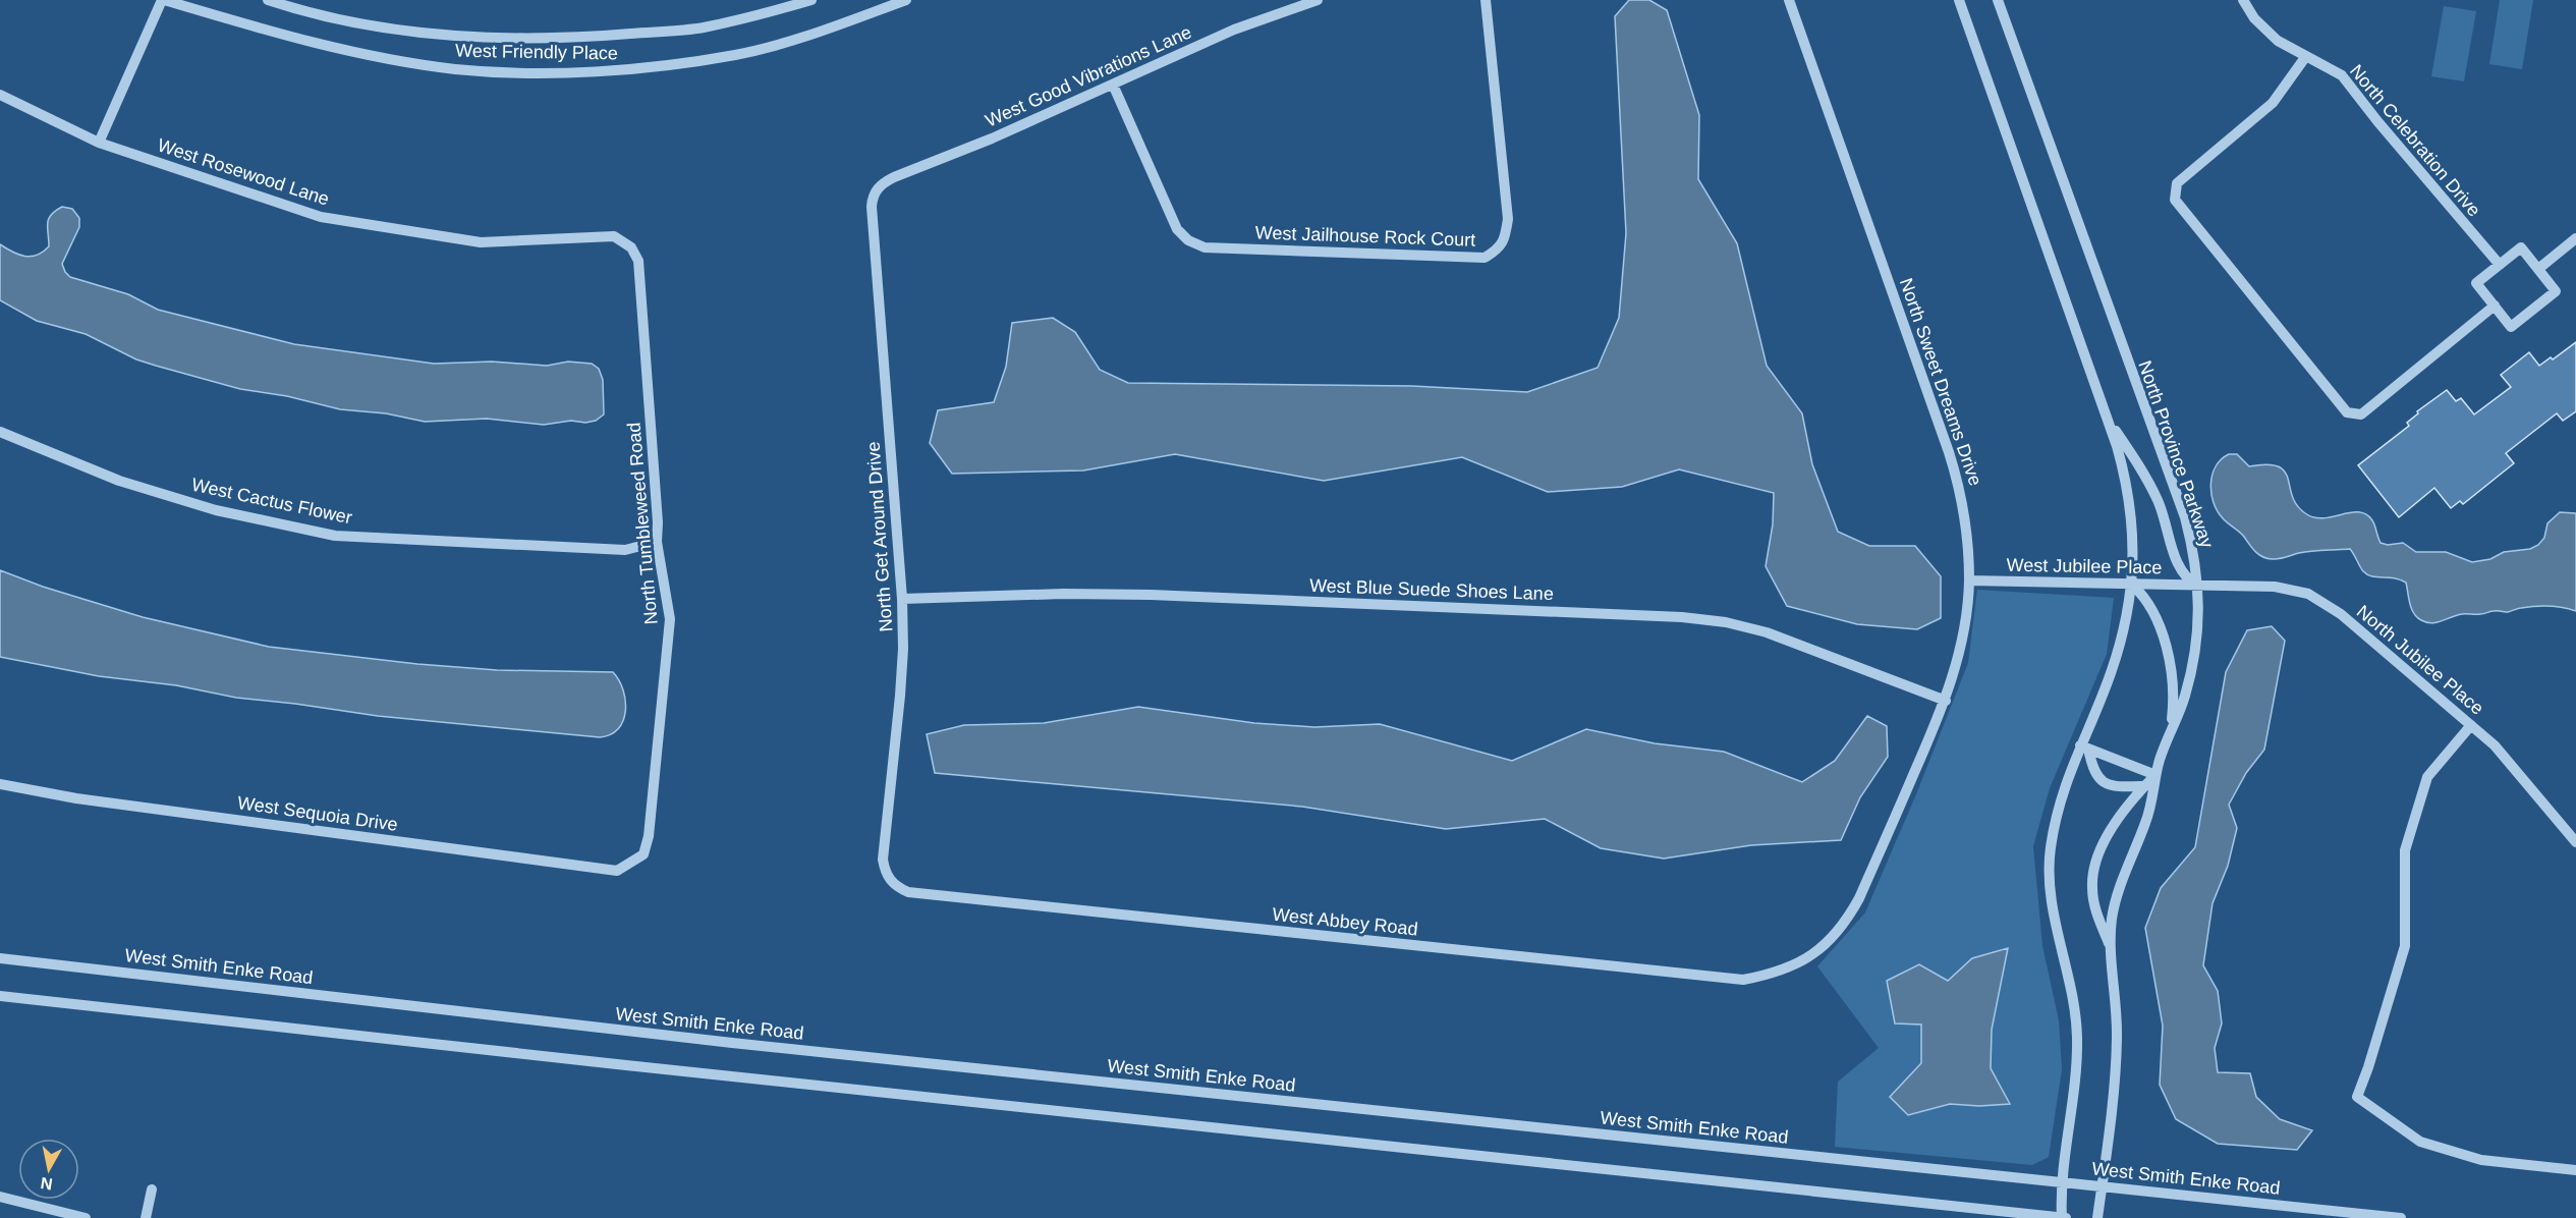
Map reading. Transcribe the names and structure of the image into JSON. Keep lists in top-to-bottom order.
{
  "streets": {
    "street": [
      "West Friendly Place",
      "West Good Vibrations Lane",
      "North Celebration Drive",
      "West Rosewood Lane",
      "West Jailhouse Rock Court",
      "North Sweet Dreams Drive",
      "North Province Parkway",
      "West Cactus Flower",
      "North Tumbleweed Road",
      "North Get Around Drive",
      "West Jubilee Place",
      "West Blue Suede Shoes Lane",
      "North Jubilee Place",
      "West Sequoia Drive",
      "West Abbey Road",
      "West Smith Enke Road"
    ]
  },
  "crossings": [
    ["West Good Vibrations Lane", "West Jailhouse Rock Court"],
    ["West Good Vibrations Lane", "North Get Around Drive"],
    ["West Rosewood Lane", "North Tumbleweed Road"],
    ["North Sweet Dreams Drive", "West Jubilee Place"],
    ["North Sweet Dreams Drive", "West Blue Suede Shoes Lane"],
    ["North Sweet Dreams Drive", "West Abbey Road"],
    ["North Province Parkway", "West Jubilee Place"],
    ["North Province Parkway", "North Jubilee Place"],
    ["North Province Parkway", "West Smith Enke Road"],
    ["West Cactus Flower", "North Tumbleweed Road"],
    ["North Tumbleweed Road", "West Sequoia Drive"],
    ["North Get Around Drive", "West Blue Suede Shoes Lane"],
    ["North Get Around Drive", "West Abbey Road"],
    ["West Jubilee Place", "North Jubilee Place"]
  ],
  "north": "bottom"
}
